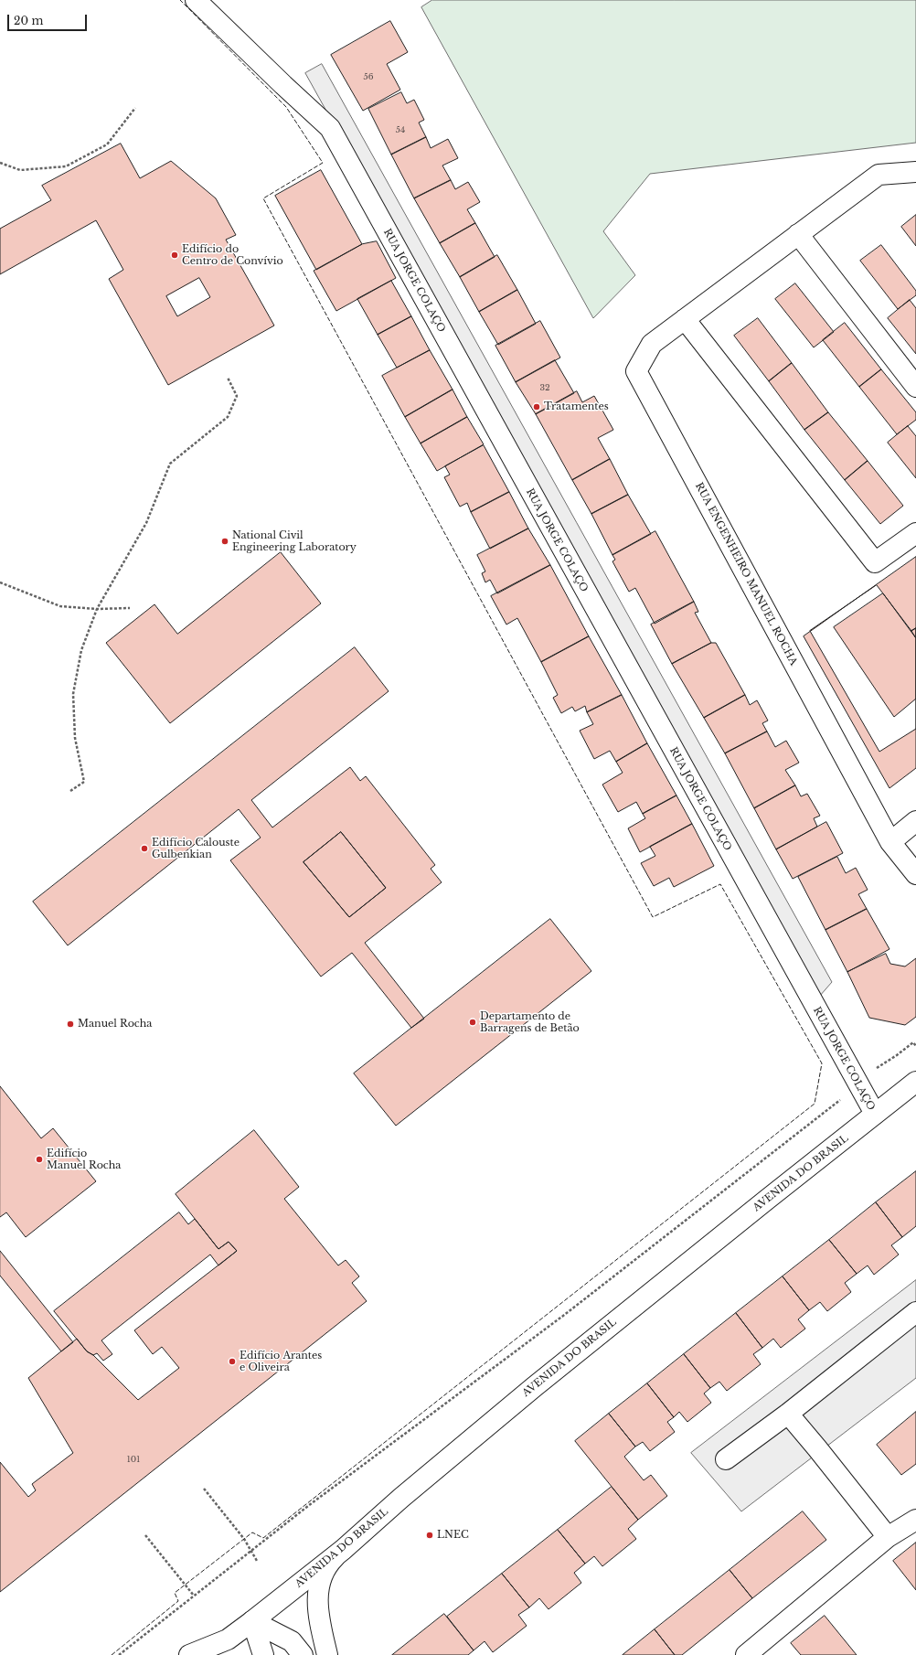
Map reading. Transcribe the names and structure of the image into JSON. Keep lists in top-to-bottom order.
{
  "streets": {
    "street": ["RUA JORGE COLAÇO", "RUA ENGENHEIRO MANUEL ROCHA", "AVENIDA DO BRASIL"]
  },
  "crossings": [
    ["RUA JORGE COLAÇO", "AVENIDA DO BRASIL"]
  ],
  "places": [
    "Edifício do Centro de Convívio",
    "Tratamentes",
    "National Civil Engineering Laboratory",
    "Edifício Calouste Gulbenkian",
    "Departamento de Barragens de Betão",
    "Manuel Rocha",
    "Edifício Manuel Rocha",
    "Edifício Arantes e Oliveira",
    "LNEC"
  ],
  "house_numbers": [
    "56",
    "54",
    "32",
    "101"
  ],
  "scale_bar": "20 m"
}
